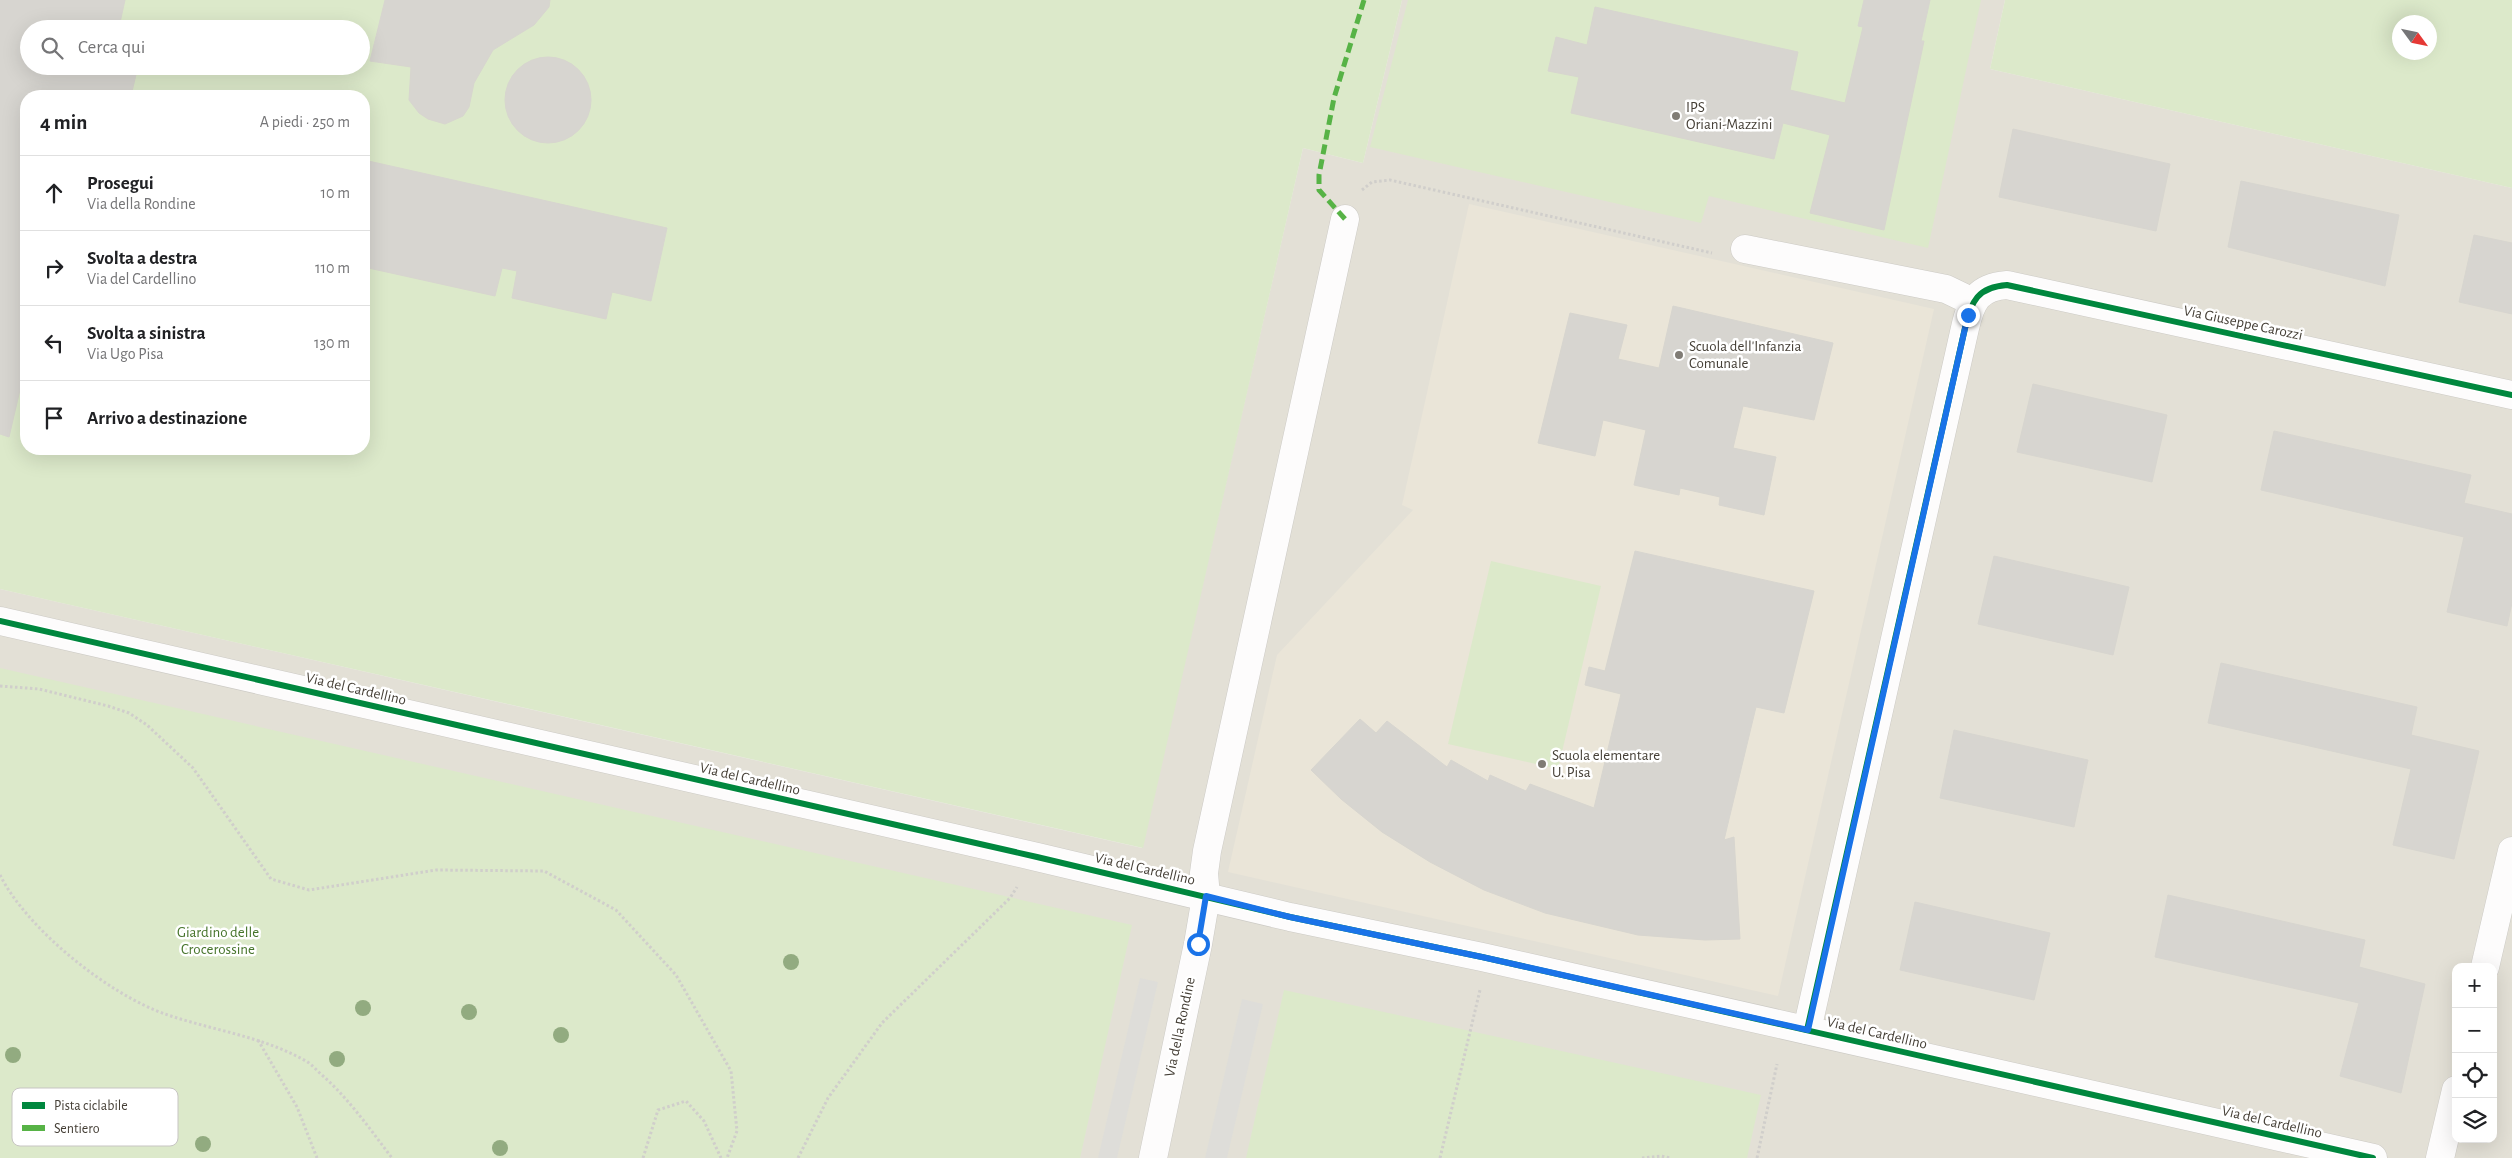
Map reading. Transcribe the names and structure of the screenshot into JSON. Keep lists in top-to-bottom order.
{
  "streets": {
    "street": ["Via Giuseppe Carozzi", "Via del Cardellino", "Via della Rondine"]
  },
  "crossings": [
    ["Via del Cardellino", "Via della Rondine"]
  ],
  "parks": ["Giardino delle Crocerossine"],
  "places": ["IPS Oriani-Mazzini", "Scuola dell'Infanzia Comunale", "Scuola elementare U. Pisa"],
  "legend": ["Pista ciclabile", "Sentiero"],
  "north": "bottom right",
  "page": {
    "search": "Cerca qui",
    "heading": ["4 min", "A piedi · 250 m"],
    "list": [
      ["Prosegui", "Via della Rondine", "10 m"],
      ["Svolta a destra", "Via del Cardellino", "110 m"],
      ["Svolta a sinistra", "Via Ugo Pisa", "130 m"],
      "Arrivo a destinazione"
    ],
    "map_buttons": ["+", "−"]
  }
}
